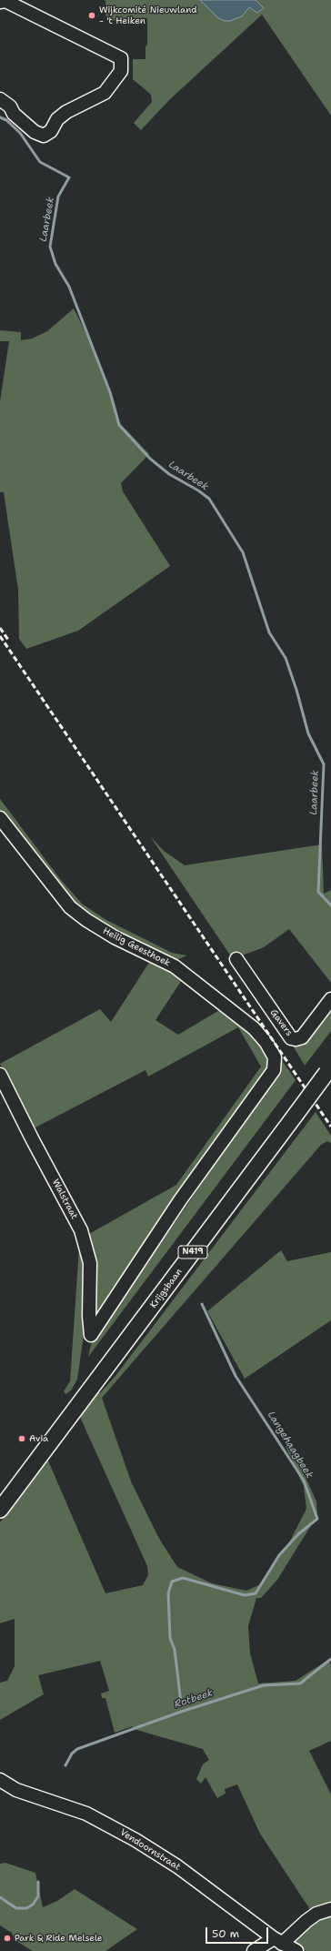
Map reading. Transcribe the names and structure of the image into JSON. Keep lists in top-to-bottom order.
{
  "streets": {
    "main road": ["N419", "Krijgsbaan"],
    "street": [
      "Heilig Geesthoek",
      "Gavers",
      "Walstraat",
      "Vendoornstraat"
    ]
  },
  "crossings": [
    ["Heilig Geesthoek", "Walstraat"]
  ],
  "water": ["Laarbeek", "Langehaagbeek", "Rotbeek"],
  "places": ["Wijkcomité Nieuwland - 't Heiken", "Avia", "Park & Ride Melsele"],
  "scale_bar": "50 m"
}
